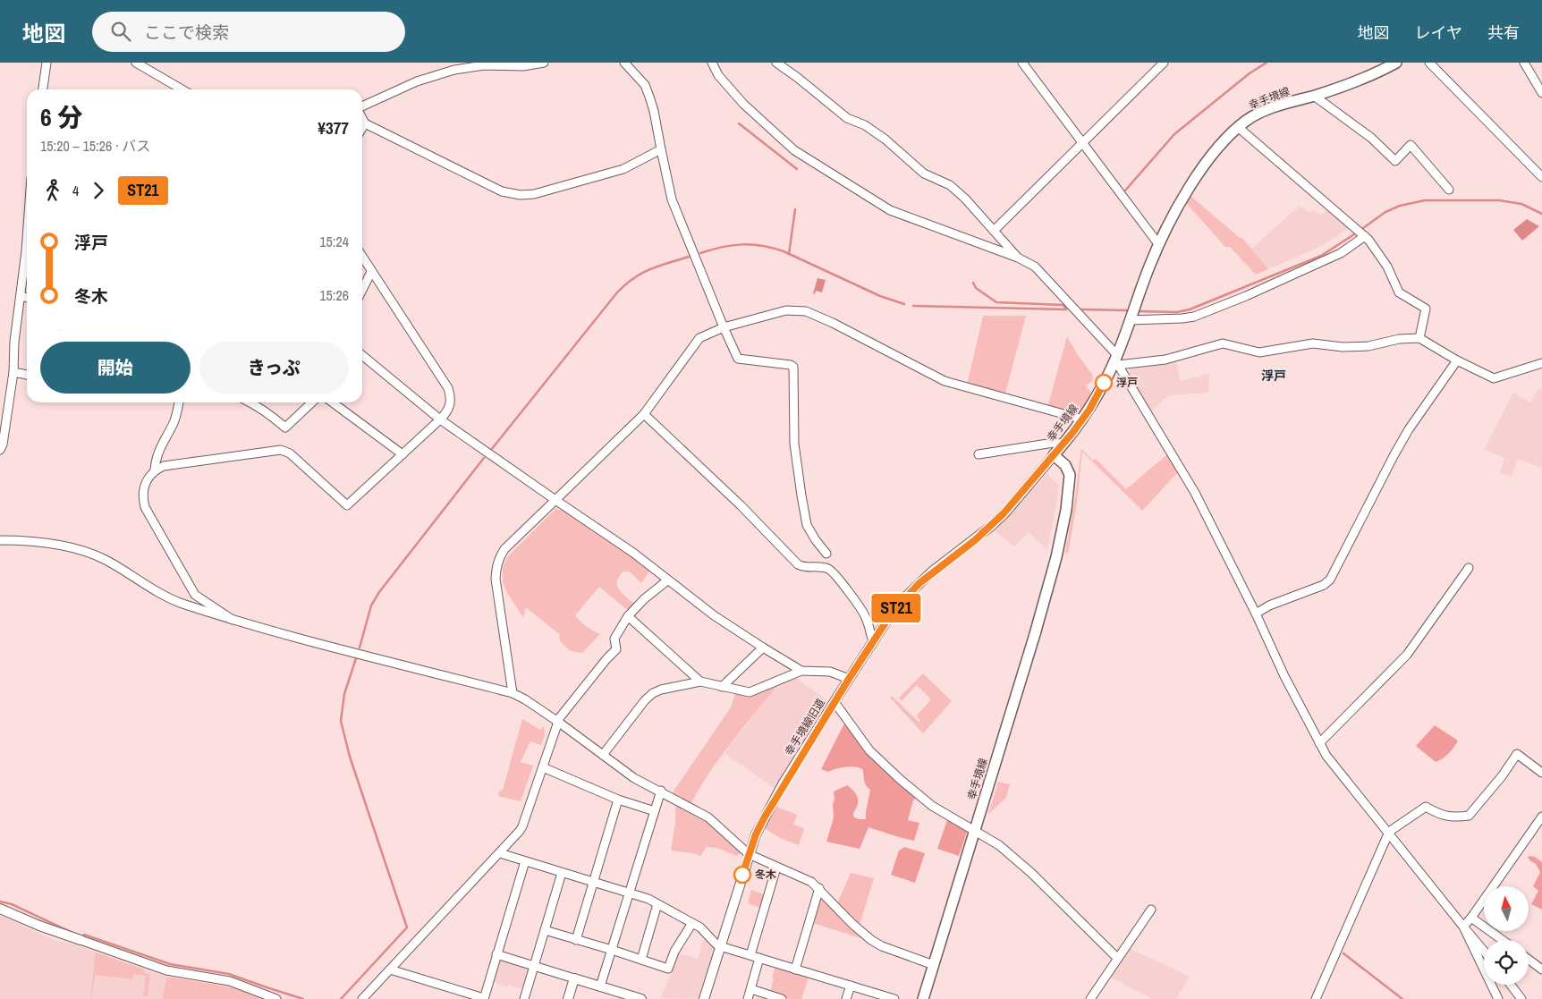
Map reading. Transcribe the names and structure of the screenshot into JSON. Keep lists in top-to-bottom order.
{
  "streets": {
    "main road": ["幸手境線"],
    "street": ["幸手境線旧道"]
  },
  "crossings": [
    ["幸手境線", "幸手境線旧道"]
  ],
  "districts": ["浮戸"],
  "places": ["浮戸", "冬木"],
  "lines": ["bus line ST21"],
  "north": "top",
  "page": {
    "header": "地図",
    "search": "ここで検索",
    "nav": ["地図", "レイヤ", "共有"],
    "on_map": "ST21",
    "heading": ["6 分", "15:20 – 15:26 · バス", "¥377"],
    "legs": ["4", "ST21"],
    "list": [
      {
        "name": "浮戸",
        "value": "15:24"
      },
      {
        "name": "冬木",
        "value": "15:26"
      }
    ],
    "buttons": ["開始", "きっぷ"]
  }
}
